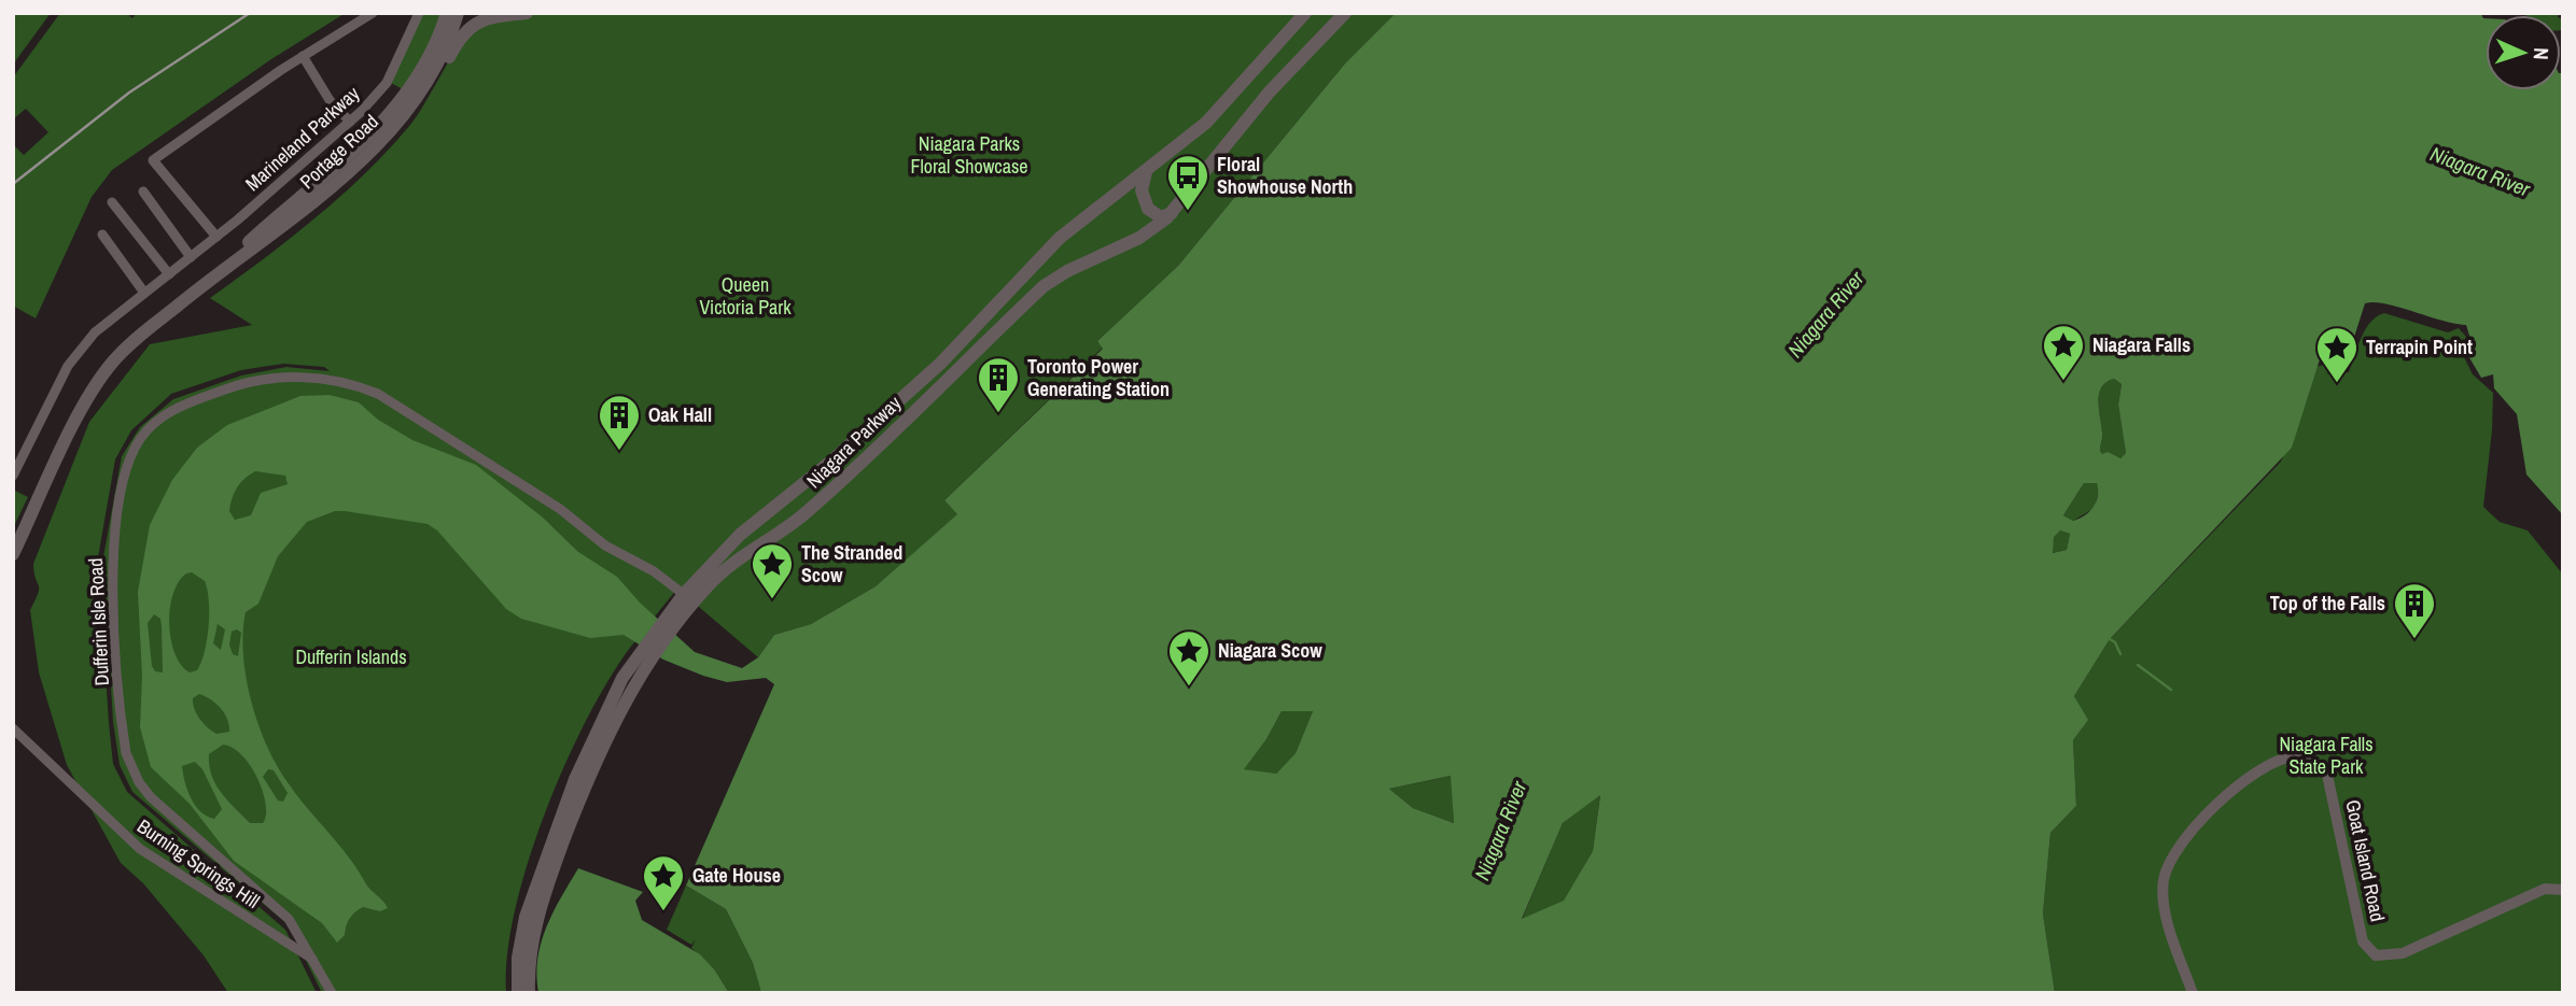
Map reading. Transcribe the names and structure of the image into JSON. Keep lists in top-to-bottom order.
{
  "streets": {
    "main road": ["Portage Road", "Niagara Parkway"],
    "street": [
      "Marineland Parkway",
      "Dufferin Isle Road",
      "Goat Island Road",
      "Burning Springs Hill"
    ]
  },
  "crossings": [
    ["Niagara Parkway", "Dufferin Isle Road"],
    ["Dufferin Isle Road", "Burning Springs Hill"]
  ],
  "water": ["Niagara River"],
  "parks": [
    "Niagara Parks Floral Showcase",
    "Queen Victoria Park",
    "Dufferin Islands",
    "Niagara Falls State Park"
  ],
  "places": {
    "bus stop": ["Floral Showhouse North"],
    "place": [
      "Niagara Falls",
      "Terrapin Point",
      "The Stranded Scow",
      "Niagara Scow",
      "Gate House"
    ],
    "building": ["Toronto Power Generating Station", "Oak Hall", "Top of the Falls"]
  },
  "north": "right"
}
